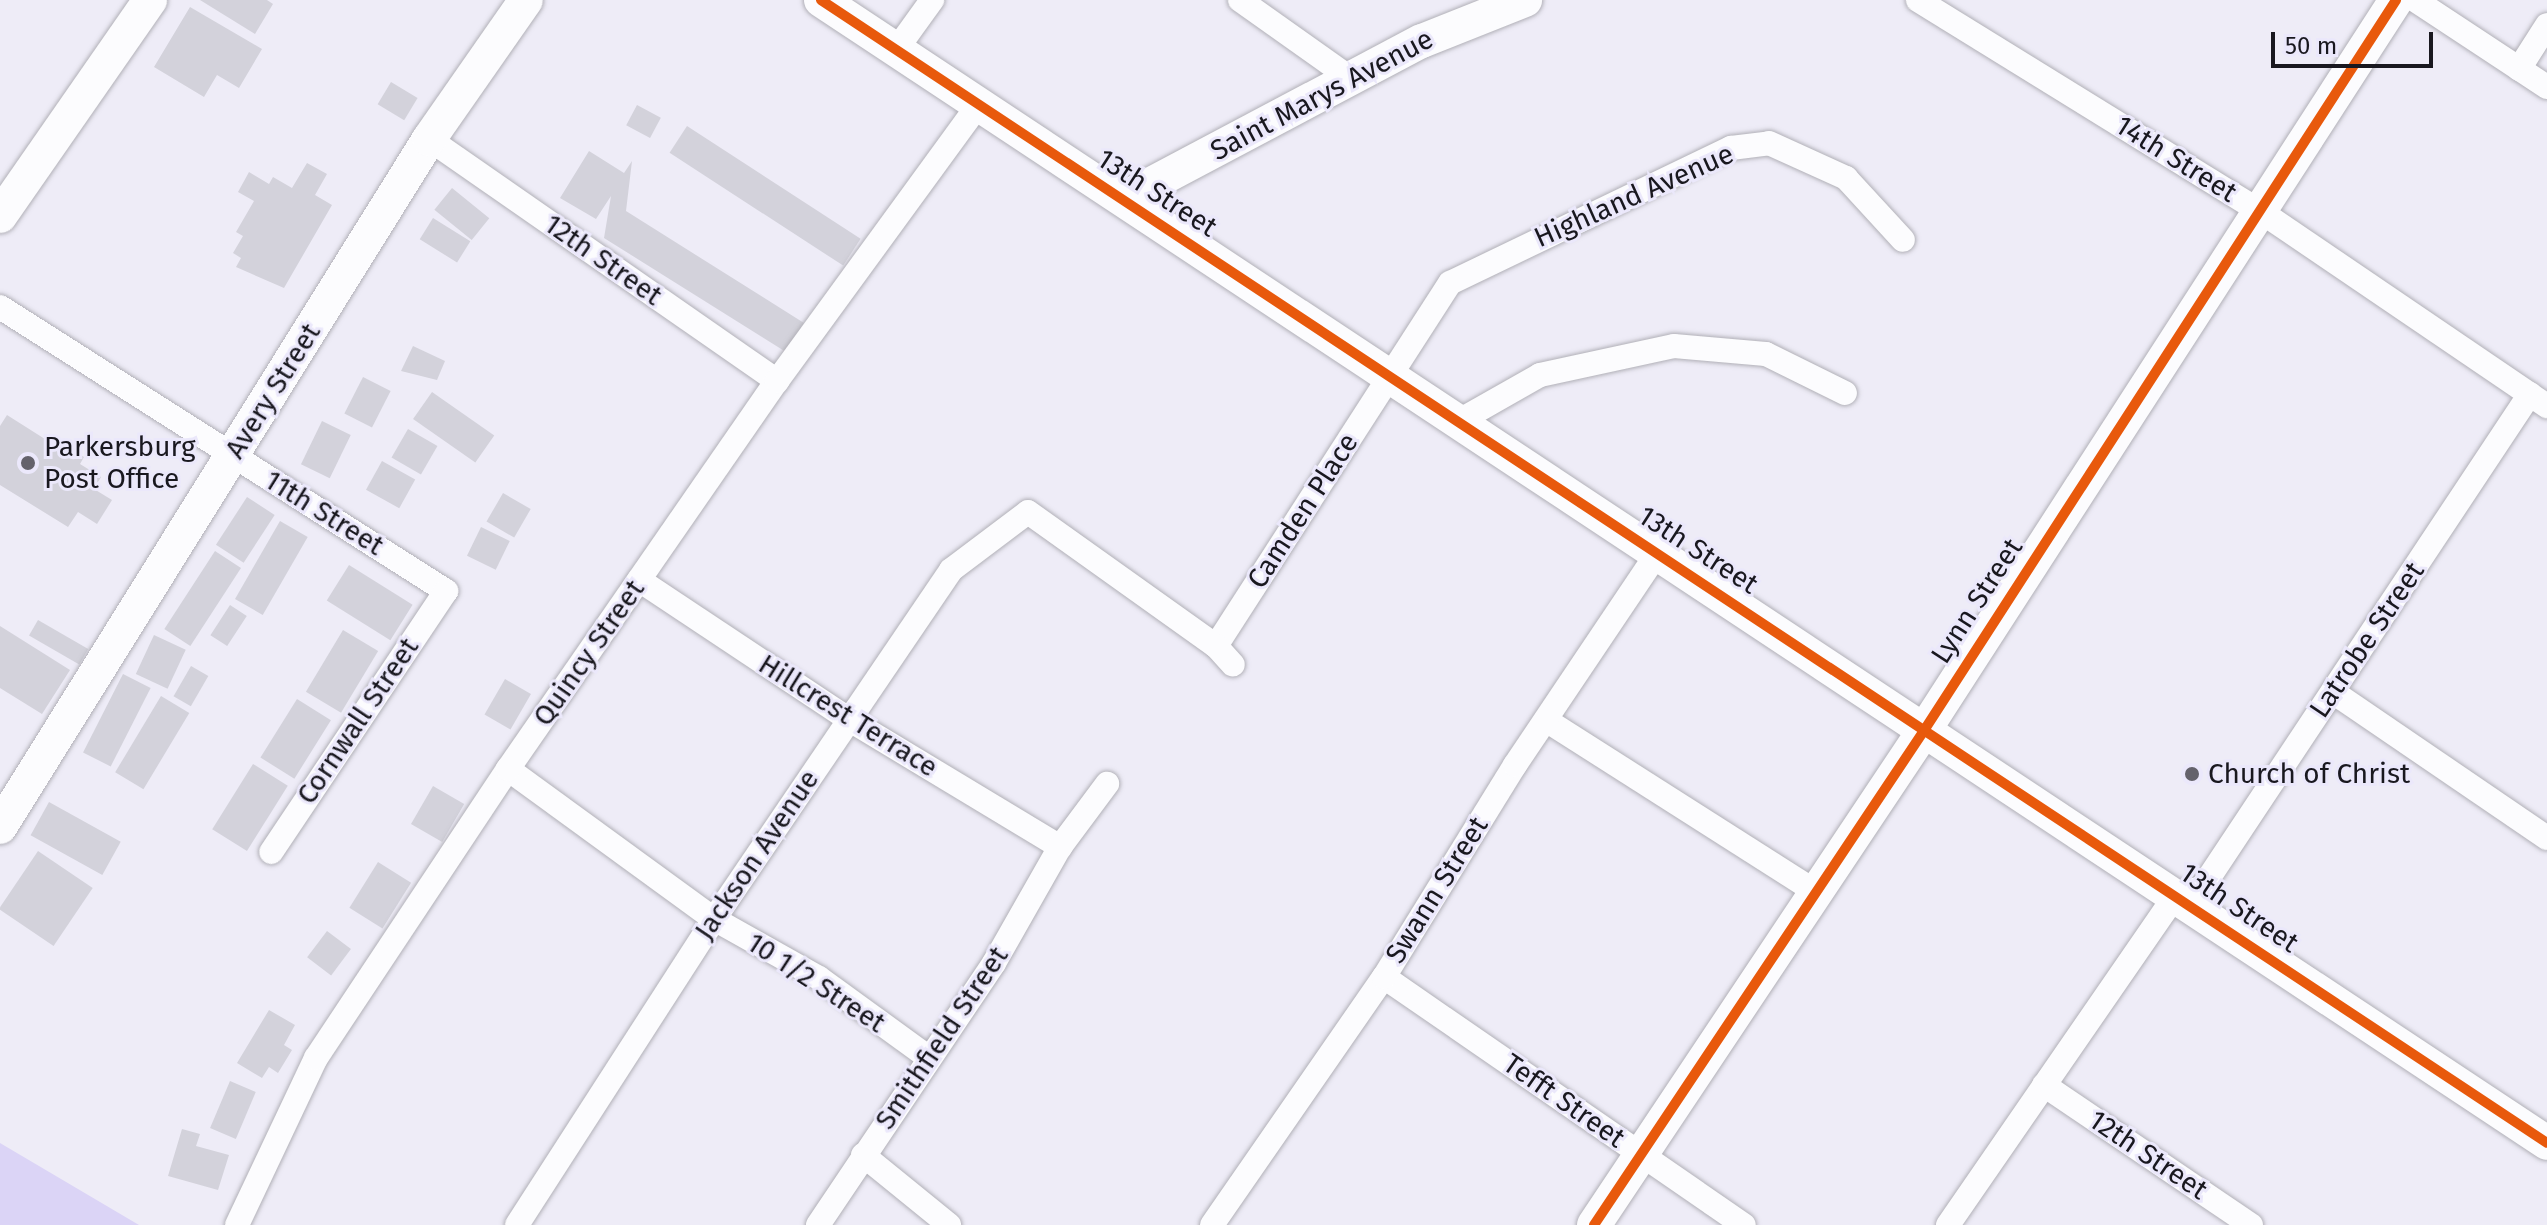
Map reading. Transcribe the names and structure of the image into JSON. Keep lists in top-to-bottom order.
{
  "streets": {
    "street": [
      "Saint Marys Avenue",
      "14th Street",
      "13th Street",
      "Highland Avenue",
      "12th Street",
      "Avery Street",
      "Camden Place",
      "11th Street",
      "Lynn Street",
      "Latrobe Street",
      "Quincy Street",
      "Hillcrest Terrace",
      "Cornwall Street",
      "Jackson Avenue",
      "Swann Street",
      "10 1/2 Street",
      "Smithfield Street",
      "Tefft Street"
    ]
  },
  "crossings": [
    ["Saint Marys Avenue", "13th Street"],
    ["14th Street", "Lynn Street"],
    ["14th Street", "Latrobe Street"],
    ["13th Street", "Highland Avenue"],
    ["13th Street", "Camden Place"],
    ["13th Street", "Lynn Street"],
    ["13th Street", "Latrobe Street"],
    ["13th Street", "Quincy Street"],
    ["13th Street", "Swann Street"],
    ["Highland Avenue", "Camden Place"],
    ["12th Street", "Avery Street"],
    ["12th Street", "Latrobe Street"],
    ["12th Street", "Quincy Street"],
    ["Avery Street", "11th Street"],
    ["Camden Place", "Jackson Avenue"],
    ["11th Street", "Cornwall Street"],
    ["Lynn Street", "Tefft Street"],
    ["Quincy Street", "Hillcrest Terrace"],
    ["Quincy Street", "10 1/2 Street"],
    ["Hillcrest Terrace", "Jackson Avenue"],
    ["Hillcrest Terrace", "Smithfield Street"],
    ["Jackson Avenue", "10 1/2 Street"],
    ["Swann Street", "Tefft Street"],
    ["10 1/2 Street", "Smithfield Street"]
  ],
  "places": ["Parkersburg Post Office", "Church of Christ"],
  "scale_bar": "50 m"
}
